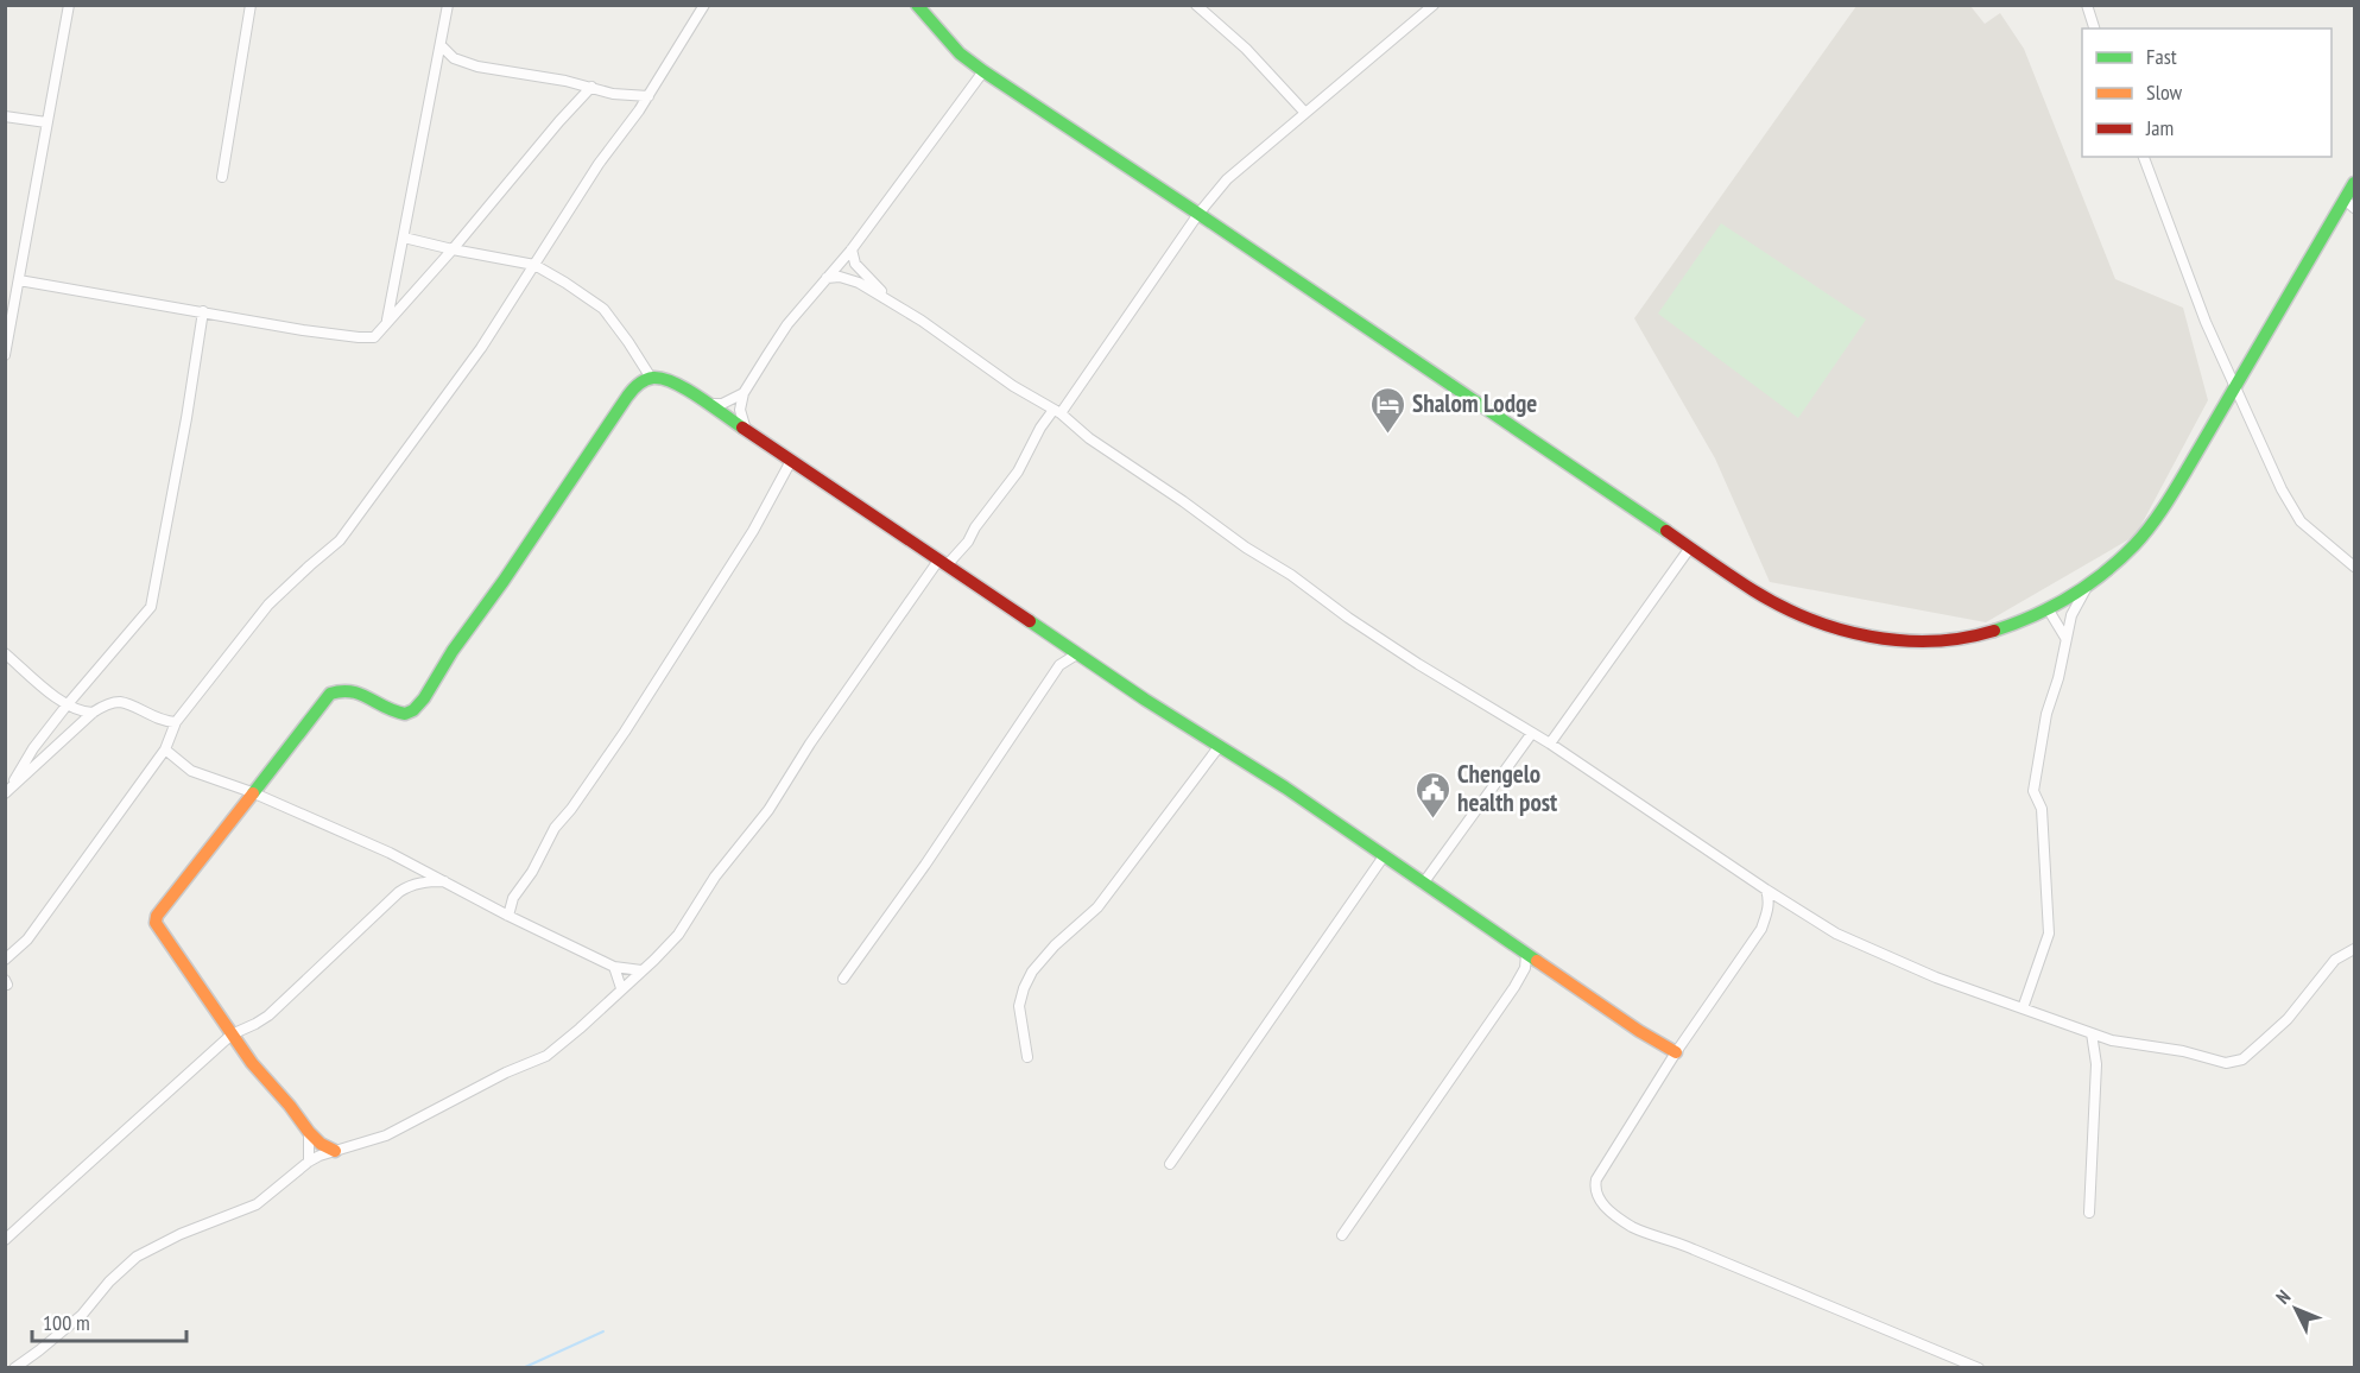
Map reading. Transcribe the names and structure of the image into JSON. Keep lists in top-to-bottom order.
{
  "places": {
    "hotel": ["Shalom Lodge"],
    "public building": ["Chengelo health post"]
  },
  "legend": ["Fast", "Slow", "Jam"],
  "scale_bar": "100 m",
  "north": "top left"
}
